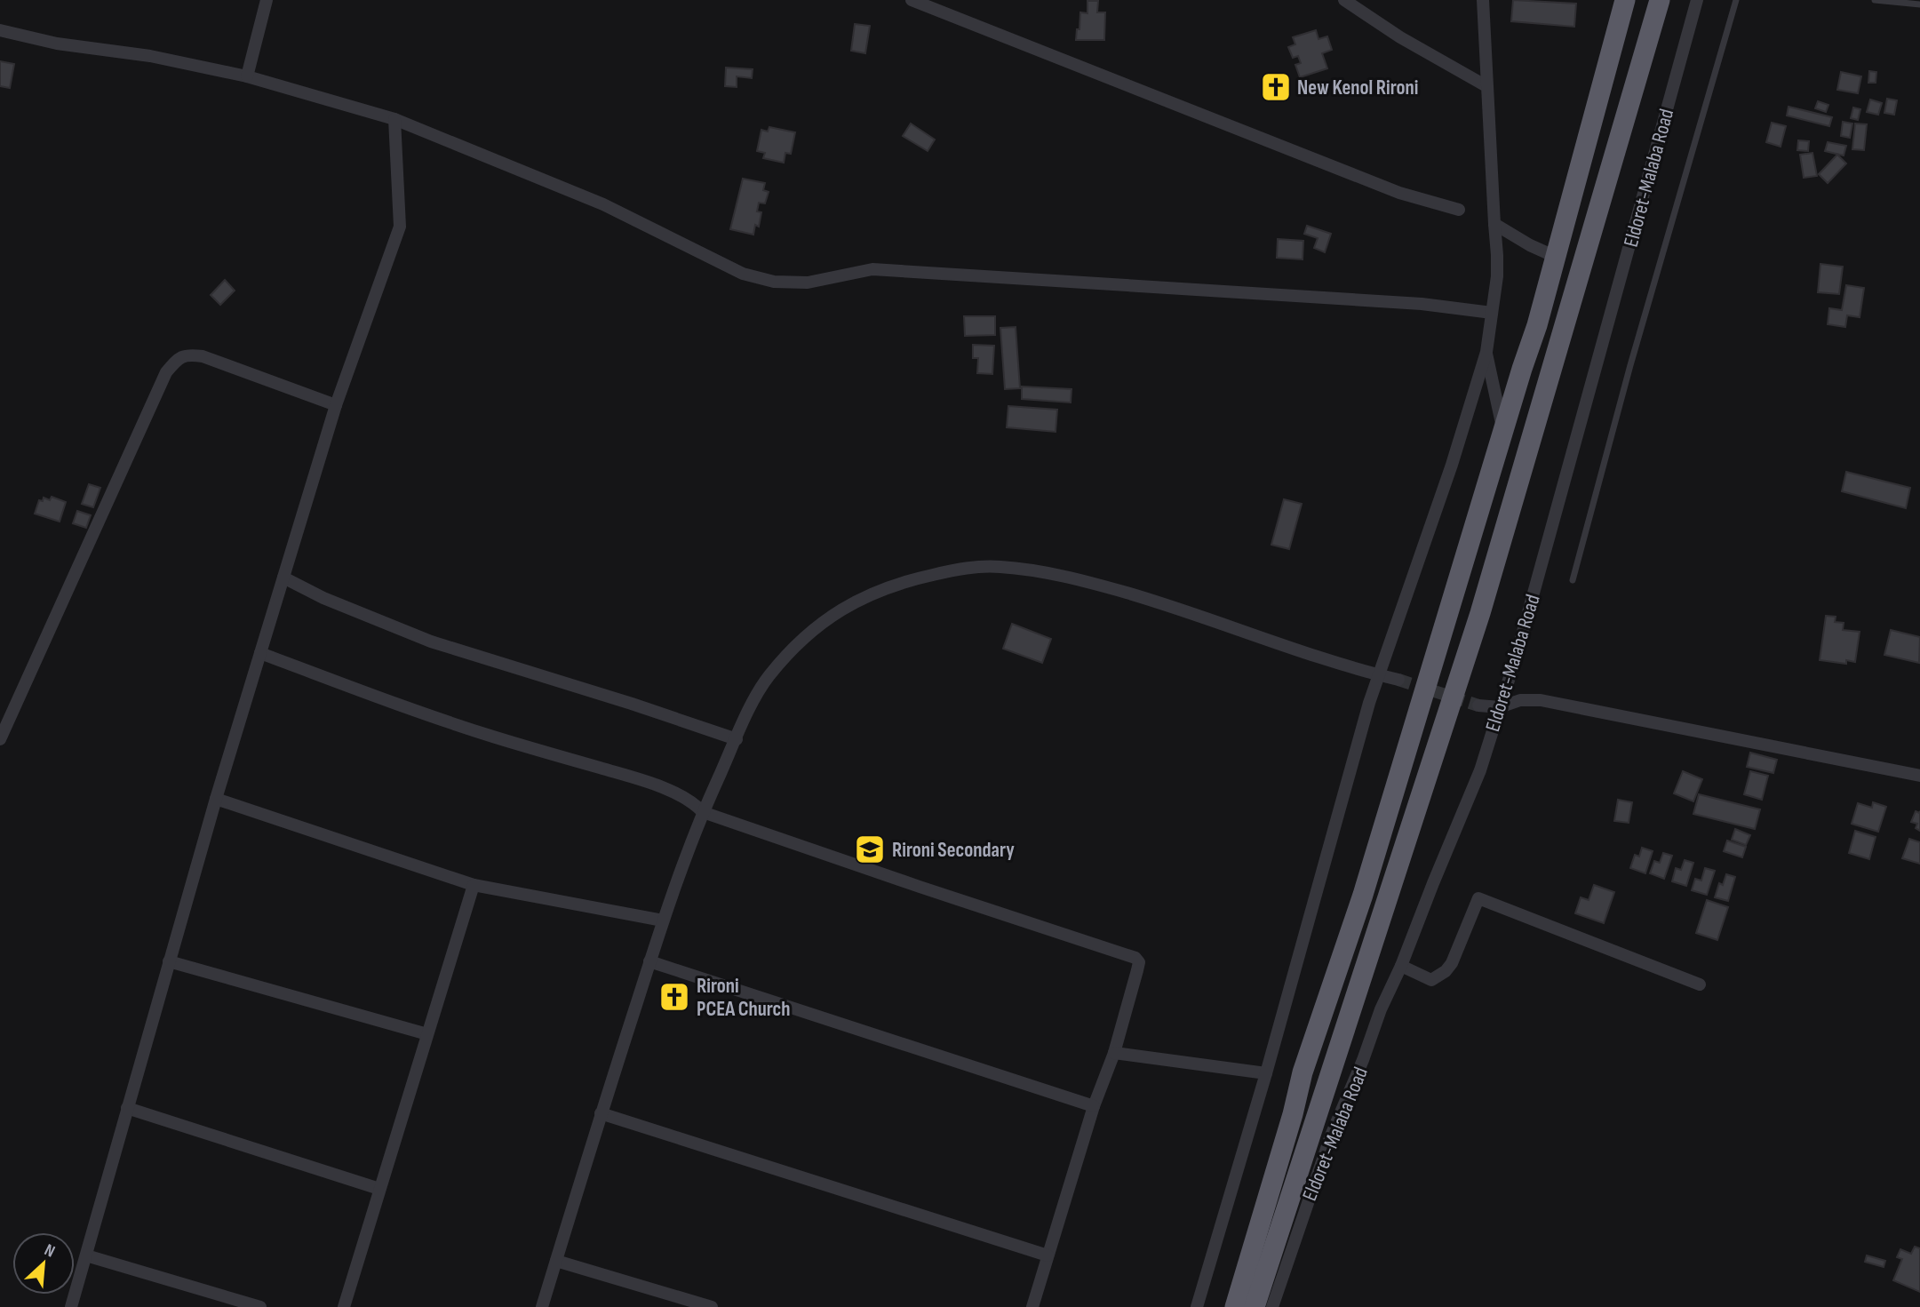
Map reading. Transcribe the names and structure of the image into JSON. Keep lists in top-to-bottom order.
{
  "streets": {
    "highway": ["Eldoret-Malaba Road"]
  },
  "places": {
    "church": ["New Kenol Rironi", "Rironi PCEA Church"],
    "school or university": ["Rironi Secondary"]
  },
  "north": "top right"
}
